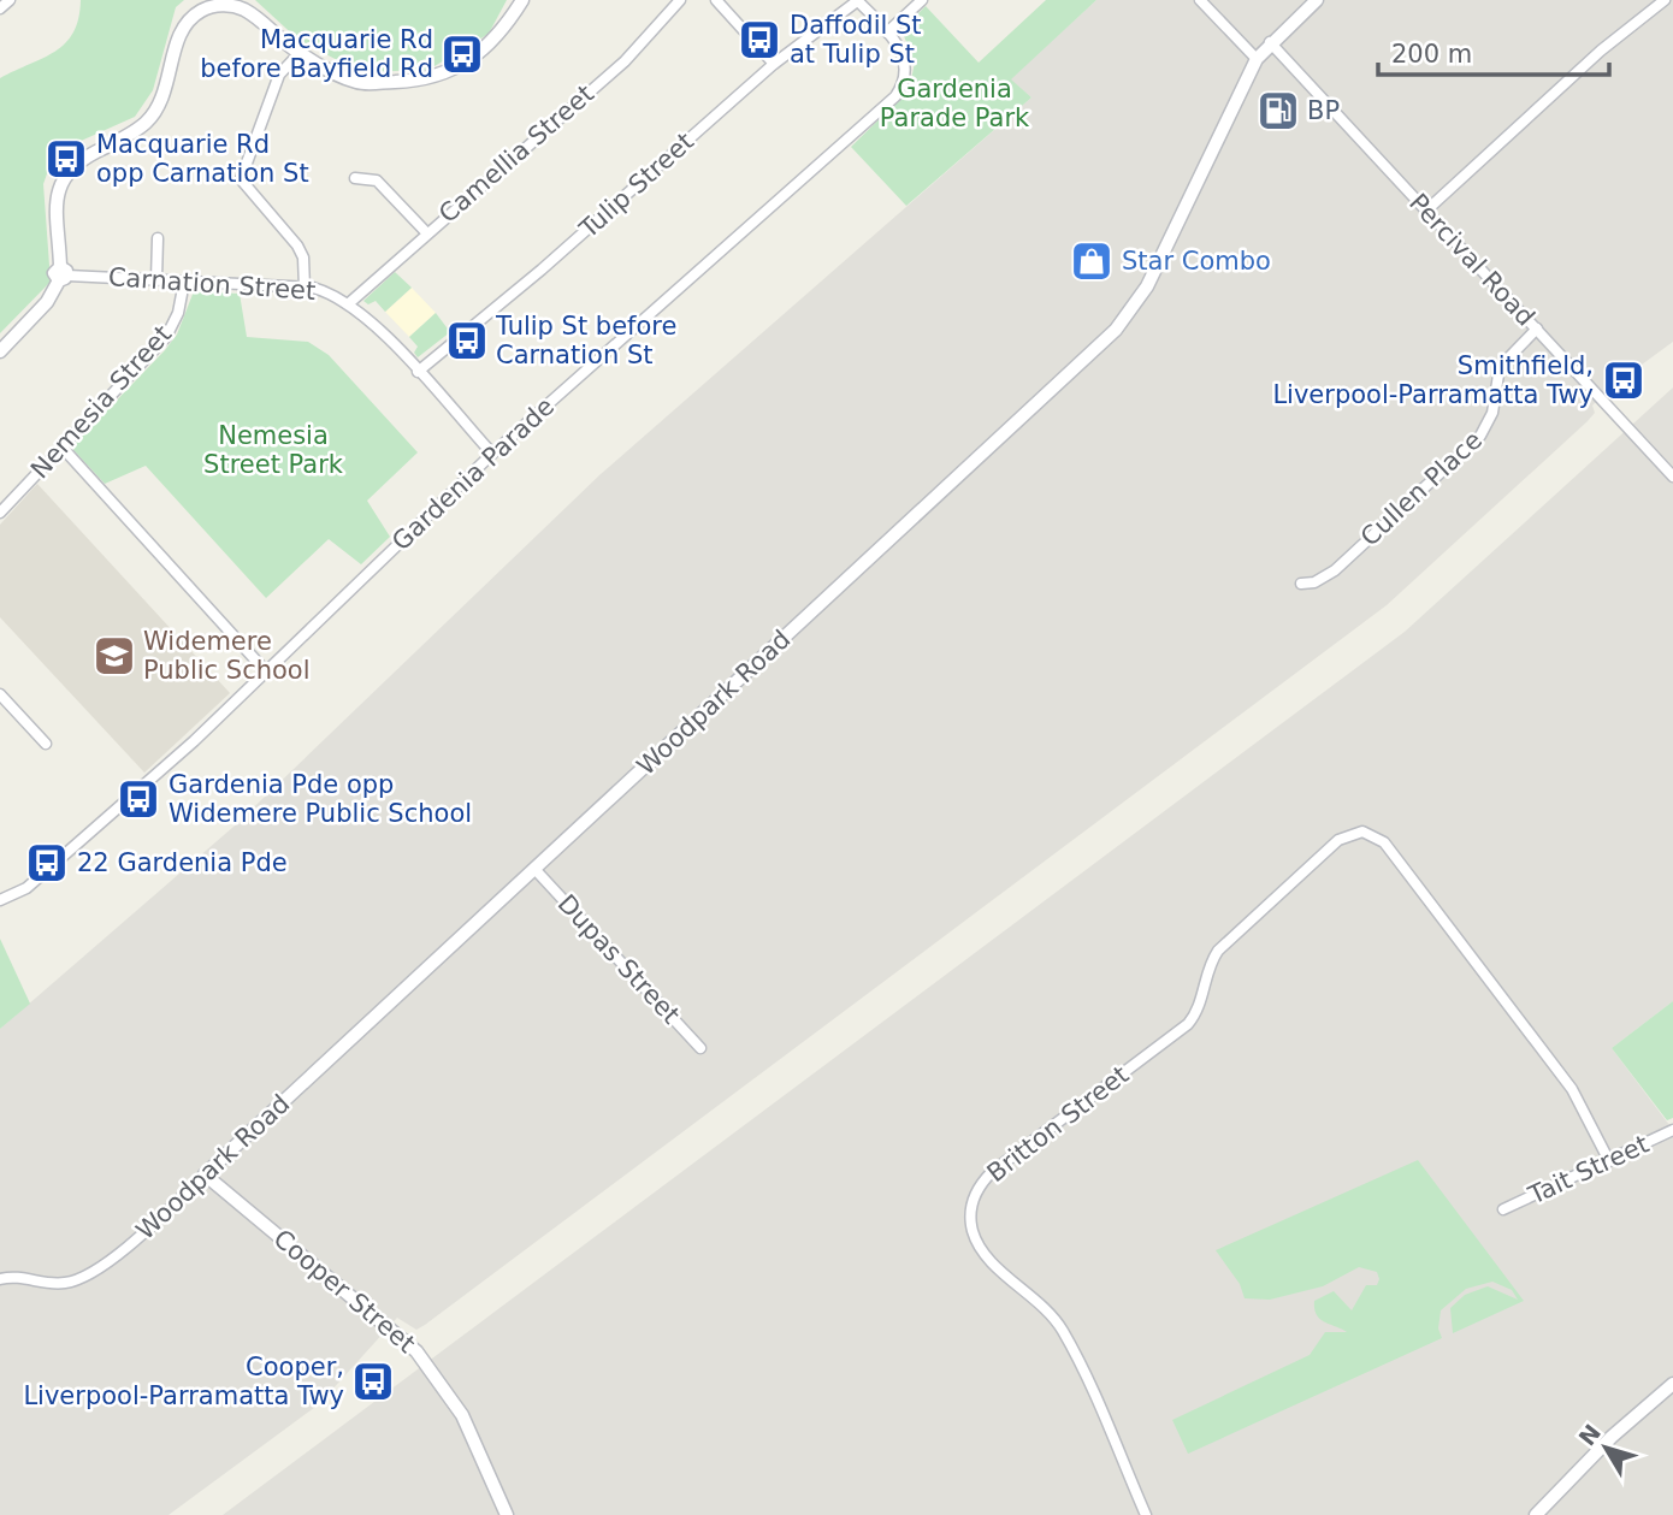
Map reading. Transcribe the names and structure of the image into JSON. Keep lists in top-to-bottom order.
{
  "streets": {
    "street": [
      "Camellia Street",
      "Tulip Street",
      "Percival Road",
      "Carnation Street",
      "Nemesia Street",
      "Gardenia Parade",
      "Cullen Place",
      "Woodpark Road",
      "Dupas Street",
      "Britton Street",
      "Tait Street",
      "Cooper Street"
    ]
  },
  "crossings": [
    ["Camellia Street", "Carnation Street"],
    ["Tulip Street", "Carnation Street"],
    ["Tulip Street", "Gardenia Parade"],
    ["Percival Road", "Cullen Place"],
    ["Percival Road", "Woodpark Road"],
    ["Carnation Street", "Nemesia Street"],
    ["Carnation Street", "Gardenia Parade"],
    ["Woodpark Road", "Dupas Street"],
    ["Woodpark Road", "Cooper Street"],
    ["Britton Street", "Tait Street"]
  ],
  "parks": ["Gardenia Parade Park", "Nemesia Street Park"],
  "places": {
    "bus stop": [
      "Daffodil St at Tulip St",
      "Macquarie Rd before Bayfield Rd",
      "Macquarie Rd opp Carnation St",
      "Tulip St before Carnation St",
      "Smithfield, Liverpool-Parramatta Twy",
      "Gardenia Pde opp Widemere Public School",
      "22 Gardenia Pde",
      "Cooper, Liverpool-Parramatta Twy"
    ],
    "fuel station": ["BP"],
    "shop": ["Star Combo"],
    "school or university": ["Widemere Public School"]
  },
  "scale_bar": "200 m",
  "north": "top left"
}
